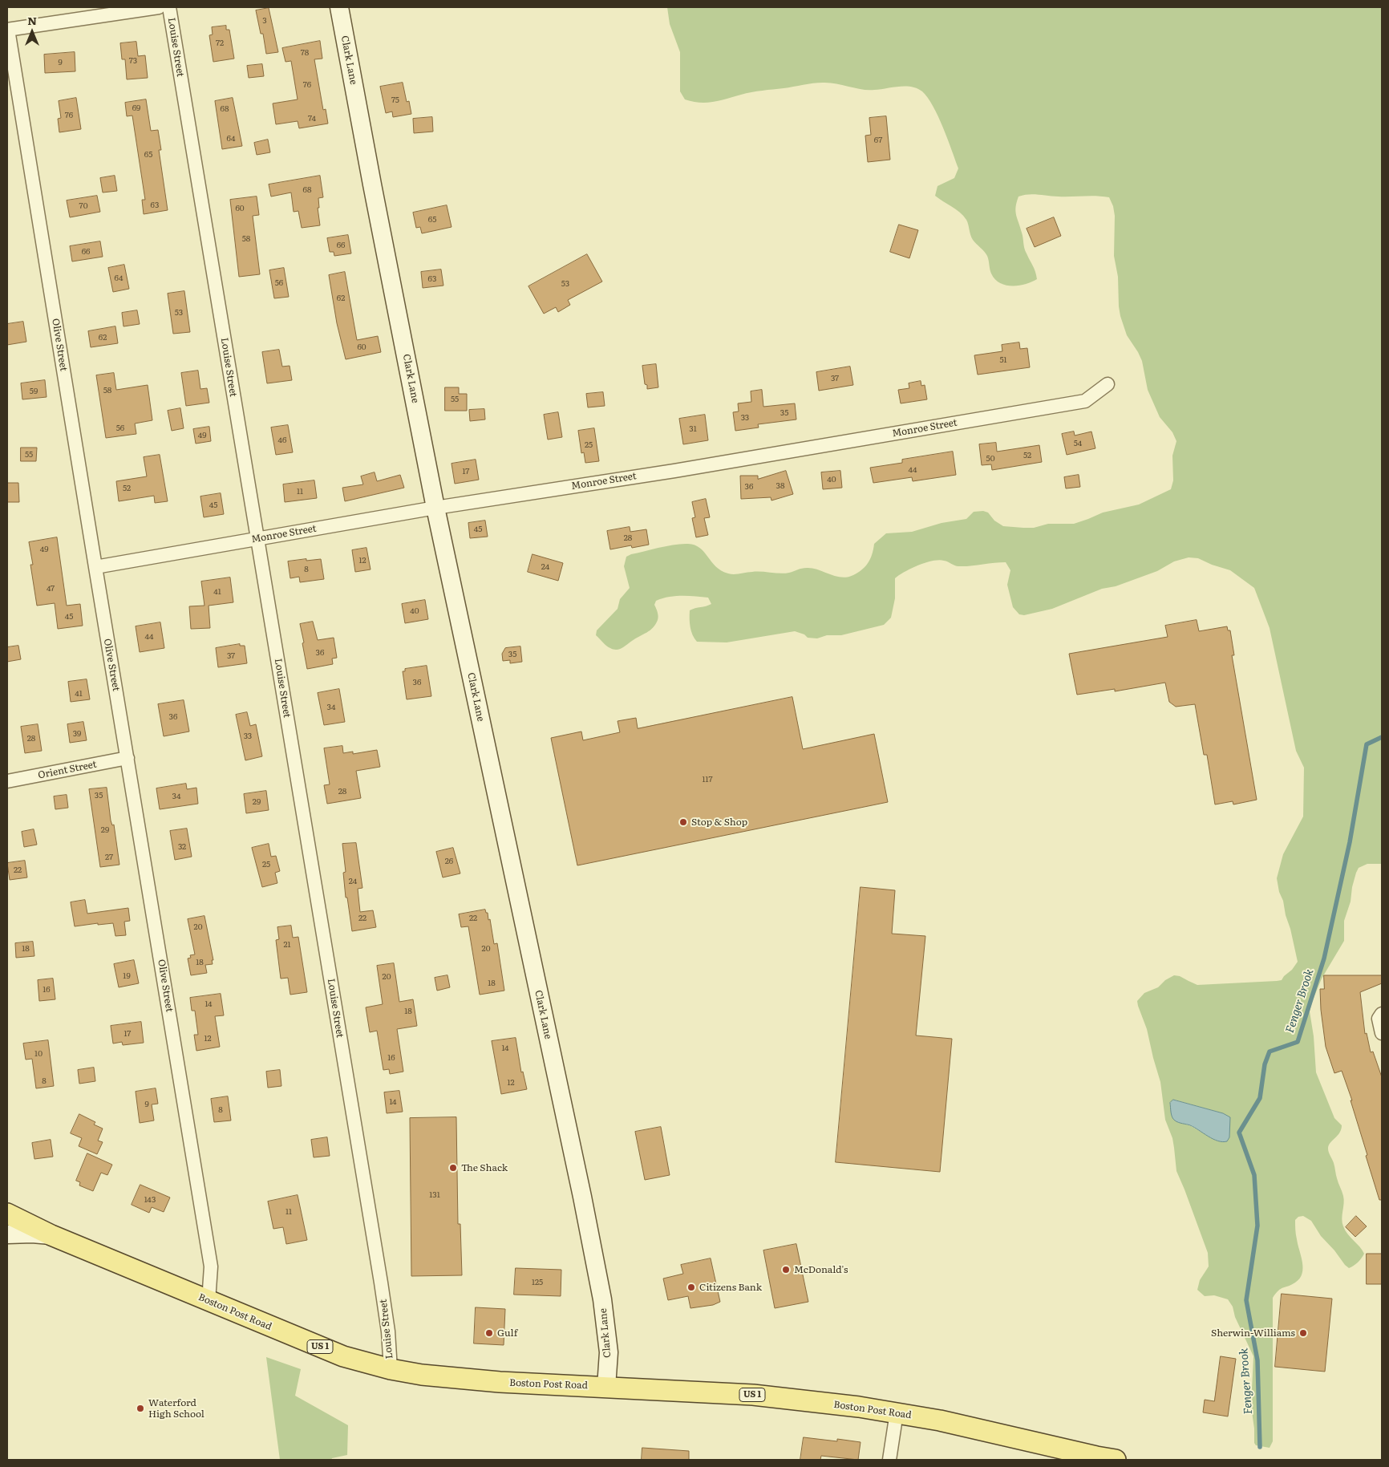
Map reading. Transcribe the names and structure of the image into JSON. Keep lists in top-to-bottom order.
{
  "streets": {
    "main road": ["Clark Lane", "Boston Post Road", "US 1"],
    "street": [
      "Louise Street",
      "Olive Street",
      "Monroe Street",
      "Orient Street"
    ]
  },
  "crossings": [
    ["Louise Street", "Monroe Street"],
    ["Louise Street", "Boston Post Road"],
    ["Clark Lane", "Monroe Street"],
    ["Clark Lane", "Boston Post Road"],
    ["Olive Street", "Monroe Street"],
    ["Olive Street", "Orient Street"],
    ["Olive Street", "Boston Post Road"]
  ],
  "water": ["Fenger Brook"],
  "places": [
    "Stop & Shop",
    "The Shack",
    "McDonald's",
    "Citizens Bank",
    "Gulf",
    "Sherwin-Williams",
    "Waterford High School"
  ],
  "house_numbers": [
    "3",
    "72",
    "78",
    "73",
    "9",
    "76",
    "75",
    "69",
    "68",
    "76",
    "74",
    "64",
    "67",
    "65",
    "68",
    "63",
    "70",
    "60",
    "65",
    "58",
    "66",
    "66",
    "64",
    "63",
    "56",
    "53",
    "62",
    "53",
    "62",
    "60",
    "51",
    "37",
    "58",
    "59",
    "55",
    "35",
    "33",
    "56",
    "31",
    "49",
    "46",
    "54",
    "25",
    "55",
    "52",
    "50",
    "44",
    "17",
    "40",
    "38",
    "36",
    "52",
    "11",
    "45",
    "45",
    "28",
    "49",
    "12",
    "24",
    "8",
    "47",
    "41",
    "40",
    "45",
    "44",
    "36",
    "35",
    "37",
    "36",
    "41",
    "34",
    "36",
    "39",
    "33",
    "28",
    "117",
    "28",
    "35",
    "34",
    "29",
    "29",
    "32",
    "27",
    "26",
    "25",
    "22",
    "24",
    "22",
    "22",
    "20",
    "21",
    "18",
    "20",
    "18",
    "19",
    "20",
    "18",
    "16",
    "14",
    "18",
    "17",
    "12",
    "14",
    "10",
    "16",
    "8",
    "12",
    "14",
    "9",
    "8",
    "131",
    "143",
    "11",
    "125"
  ],
  "north": "top"
}
